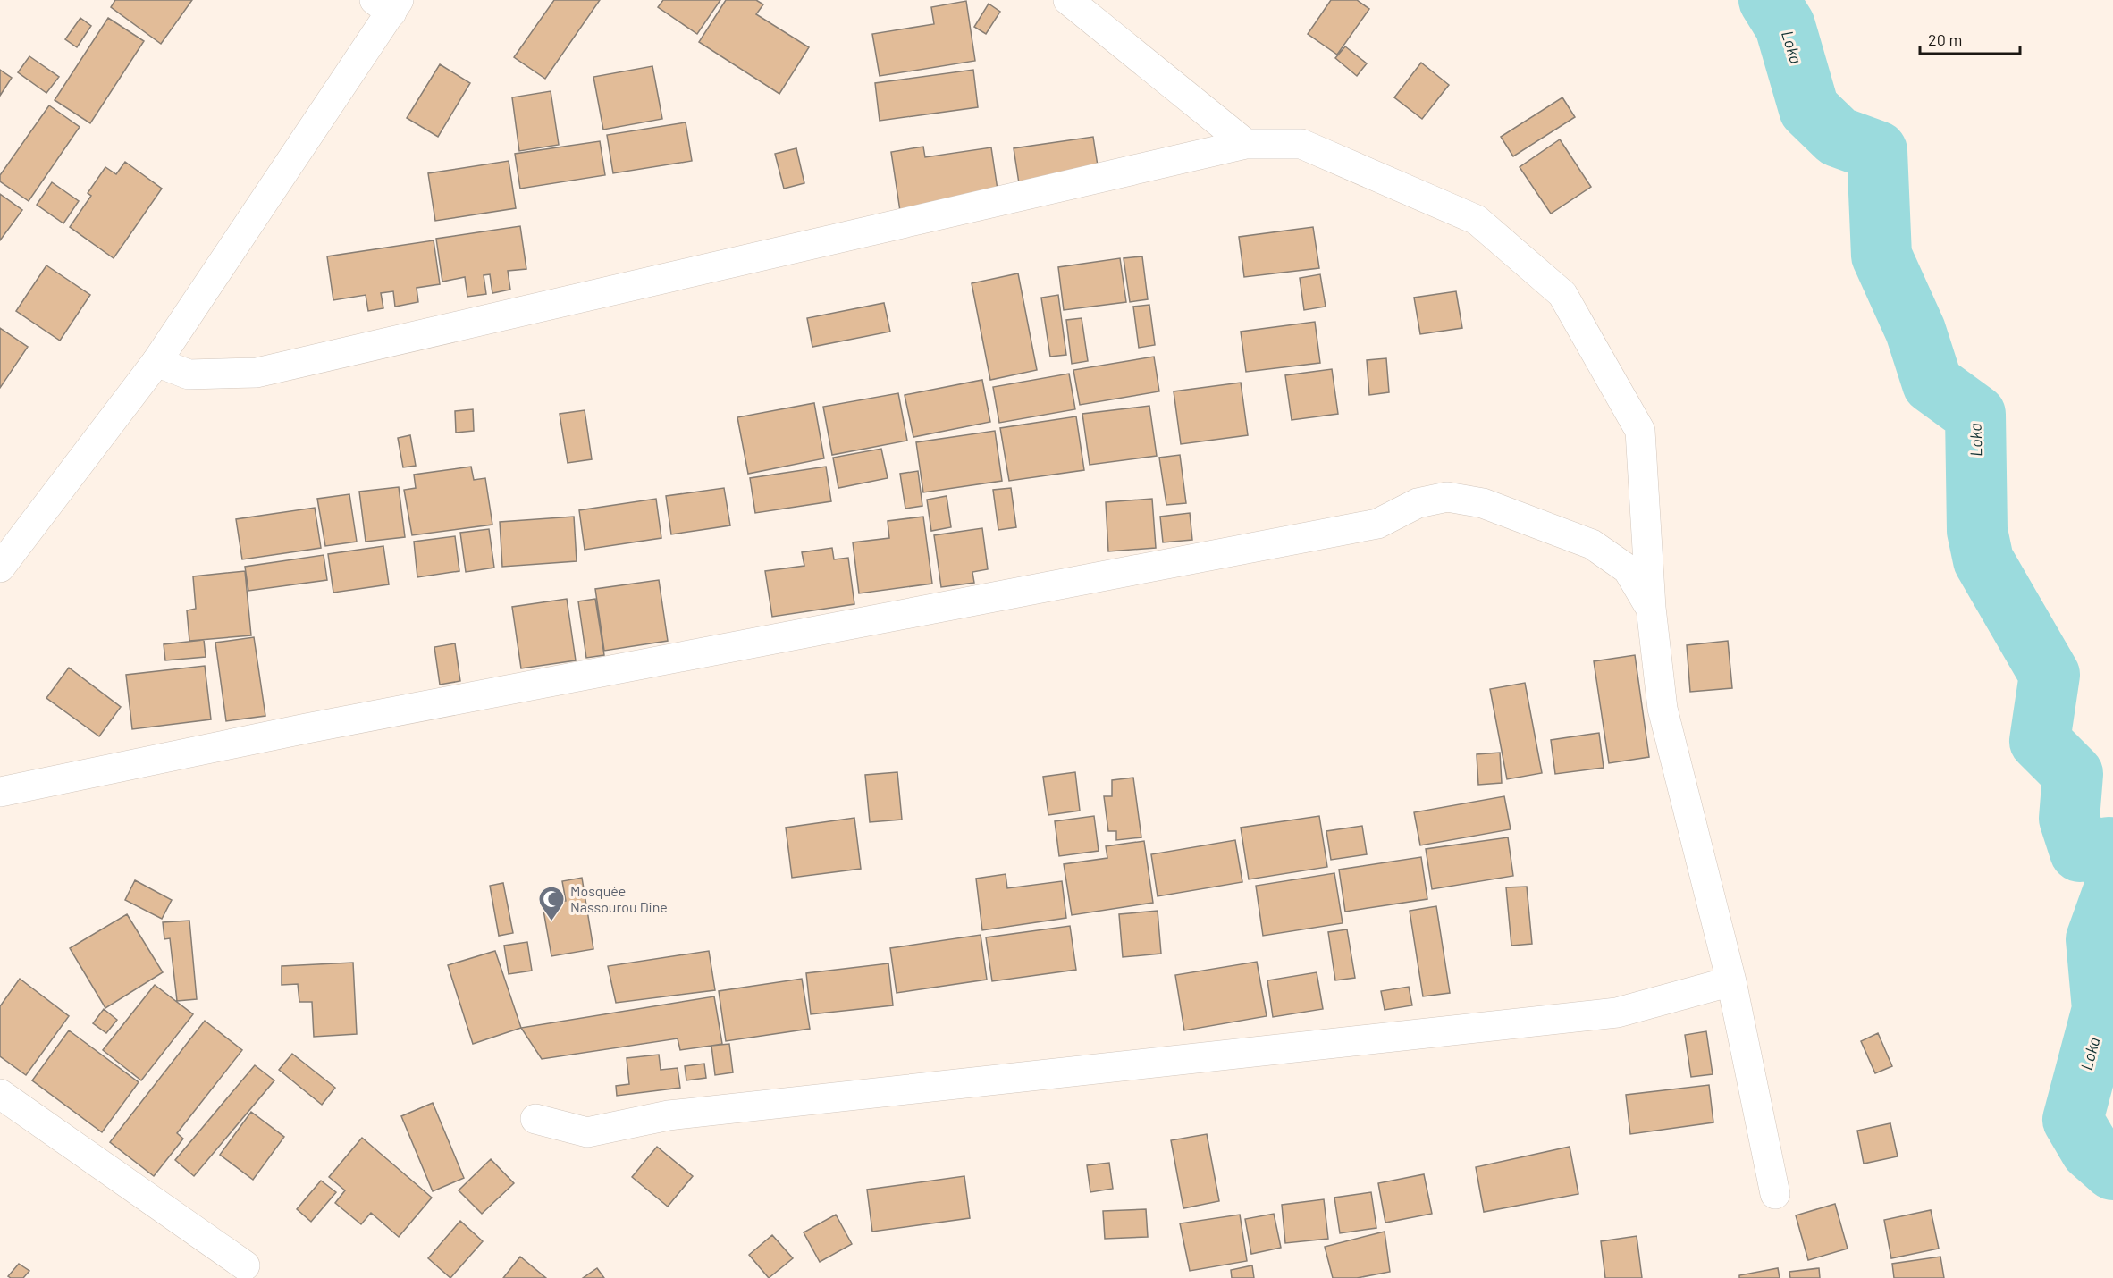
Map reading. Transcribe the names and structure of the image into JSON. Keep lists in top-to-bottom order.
{
  "water": ["Loka"],
  "places": {
    "mosque": ["Mosquée Nassourou Dine"]
  },
  "scale_bar": "20 m"
}
